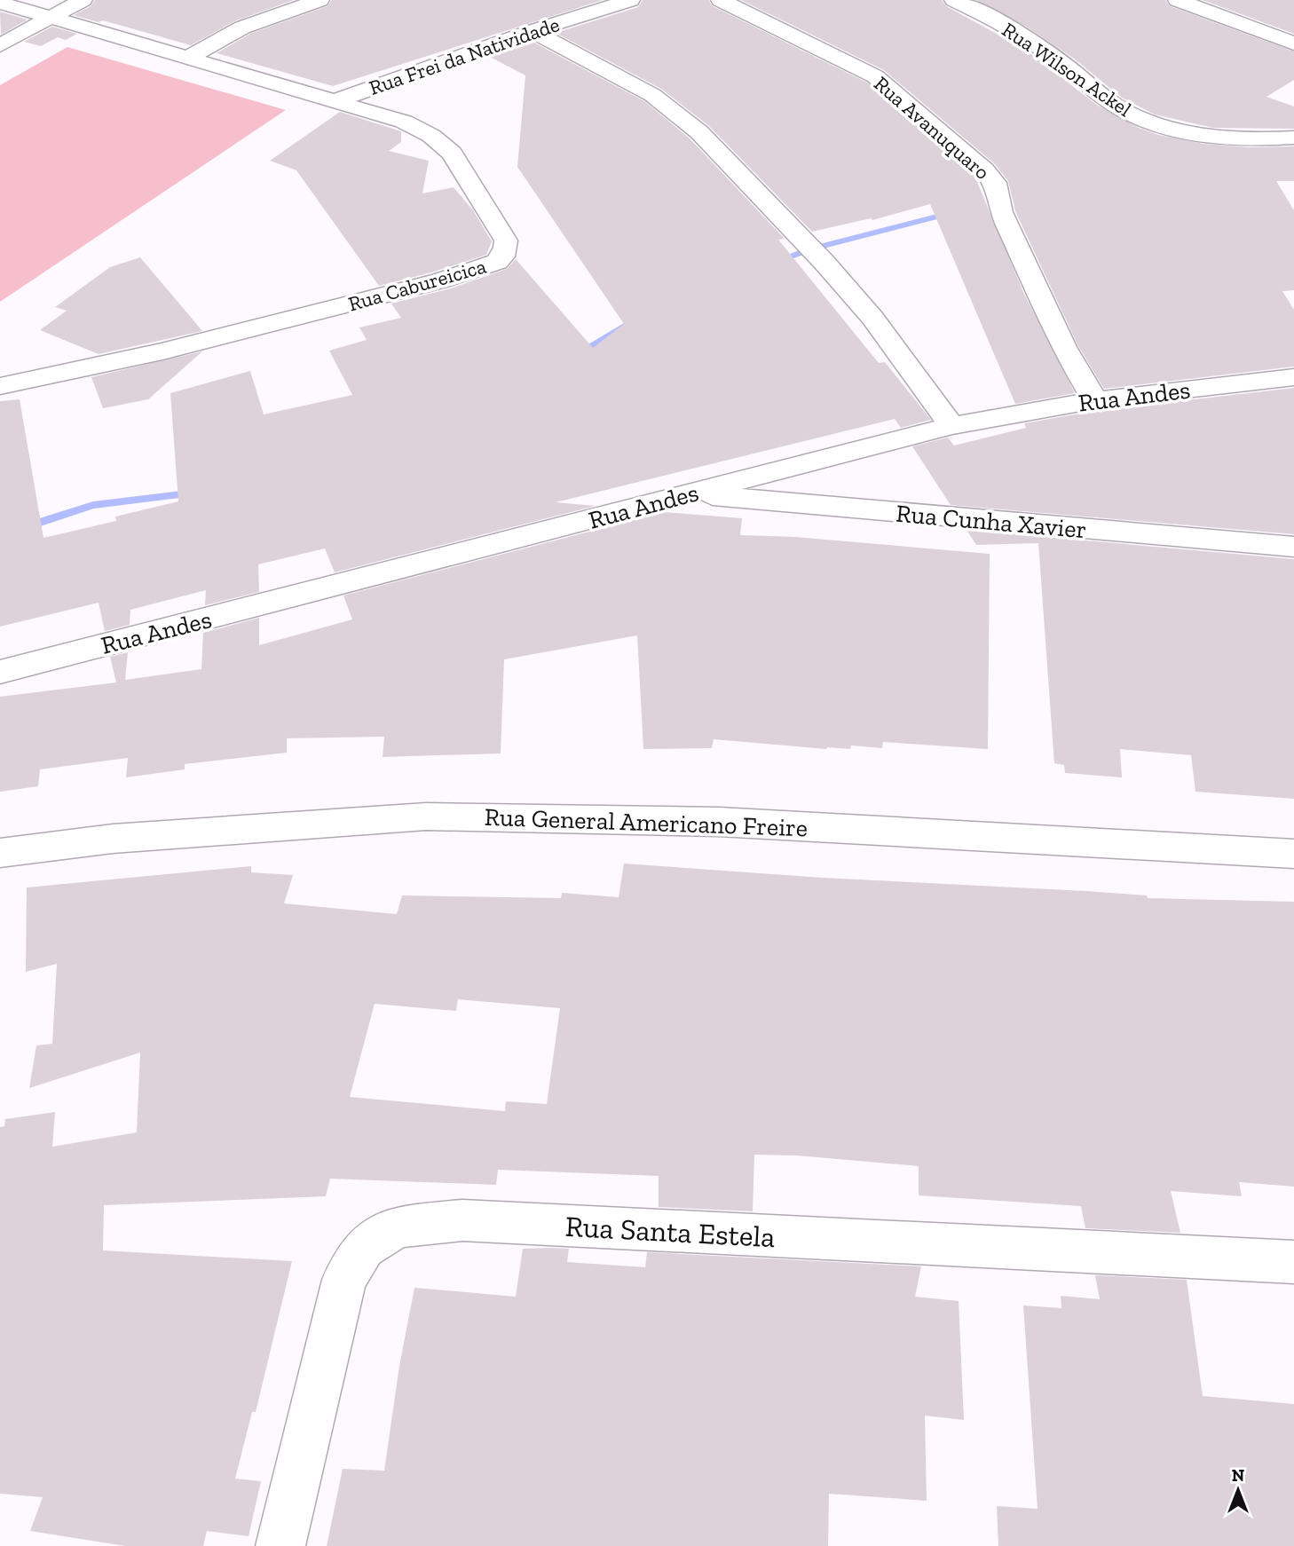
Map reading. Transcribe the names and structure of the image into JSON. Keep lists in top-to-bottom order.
{
  "streets": {
    "street": [
      "Rua Frei da Natividade",
      "Rua Wilson Ackel",
      "Rua Avanuquaro",
      "Rua Cabureicica",
      "Rua Andes",
      "Rua Cunha Xavier",
      "Rua General Americano Freire",
      "Rua Santa Estela"
    ]
  },
  "crossings": [
    ["Rua Frei da Natividade", "Rua Cabureicica"],
    ["Rua Avanuquaro", "Rua Andes"],
    ["Rua Andes", "Rua Cunha Xavier"]
  ],
  "north": "top"
}
